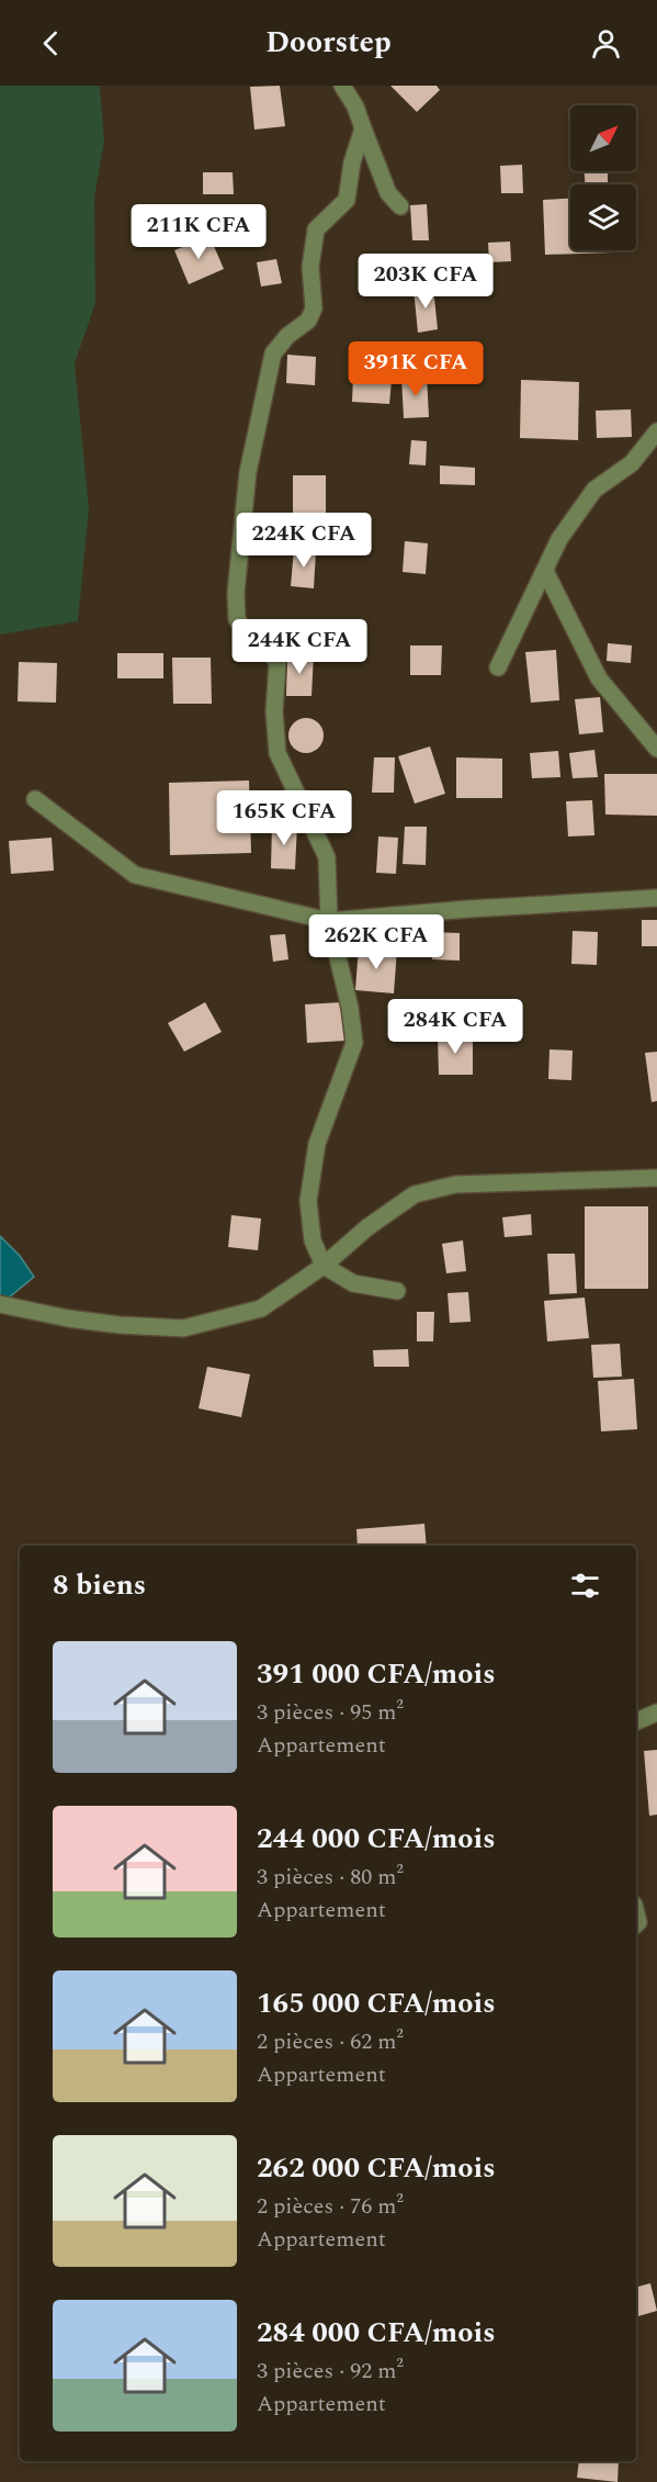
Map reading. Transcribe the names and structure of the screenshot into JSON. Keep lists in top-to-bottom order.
{
  "north": "top right",
  "page": {
    "header": "Doorstep",
    "price": [
      "211K CFA",
      "203K CFA",
      "391K CFA",
      "224K CFA",
      "244K CFA",
      "165K CFA",
      "262K CFA",
      "284K CFA"
    ],
    "heading": "8 biens",
    "list": [
      {
        "name": "391 000 CFA/mois",
        "note": "3 pièces · 95 m² · Appartement"
      },
      {
        "name": "244 000 CFA/mois",
        "note": "3 pièces · 80 m² · Appartement"
      },
      {
        "name": "165 000 CFA/mois",
        "note": "2 pièces · 62 m² · Appartement"
      },
      {
        "name": "262 000 CFA/mois",
        "note": "2 pièces · 76 m² · Appartement"
      },
      {
        "name": "284 000 CFA/mois",
        "note": "3 pièces · 92 m² · Appartement"
      }
    ]
  }
}
